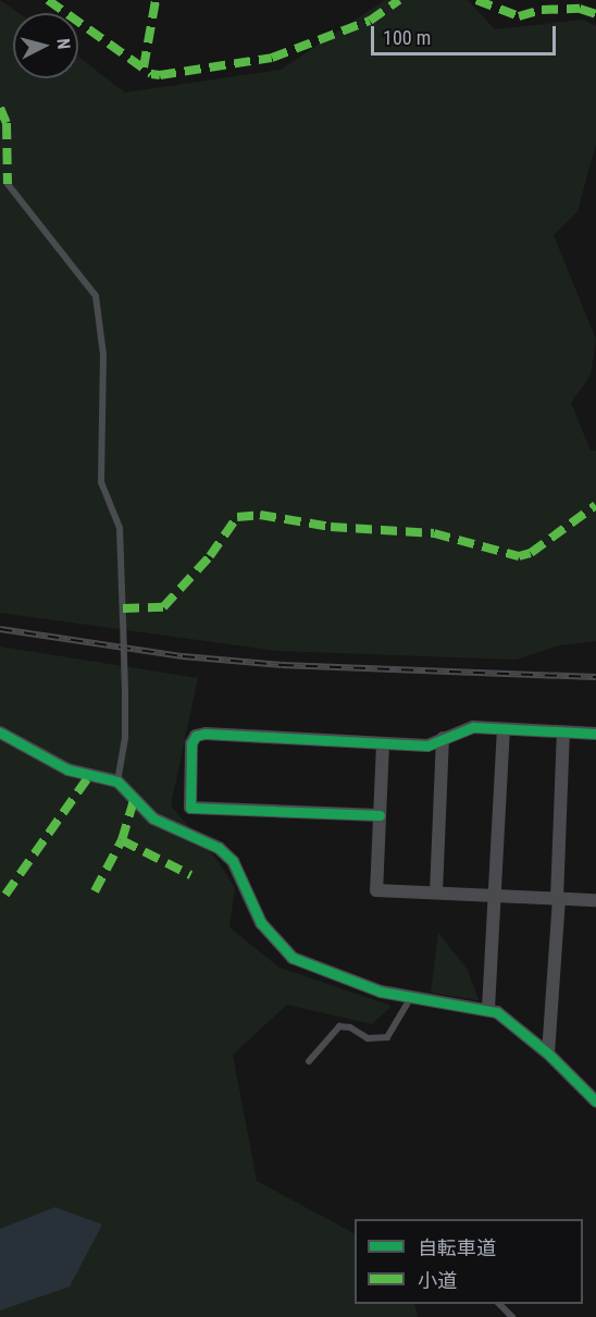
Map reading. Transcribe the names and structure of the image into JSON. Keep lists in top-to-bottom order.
{
  "legend": ["自転車道", "小道"],
  "scale_bar": "100 m",
  "north": "right"
}
